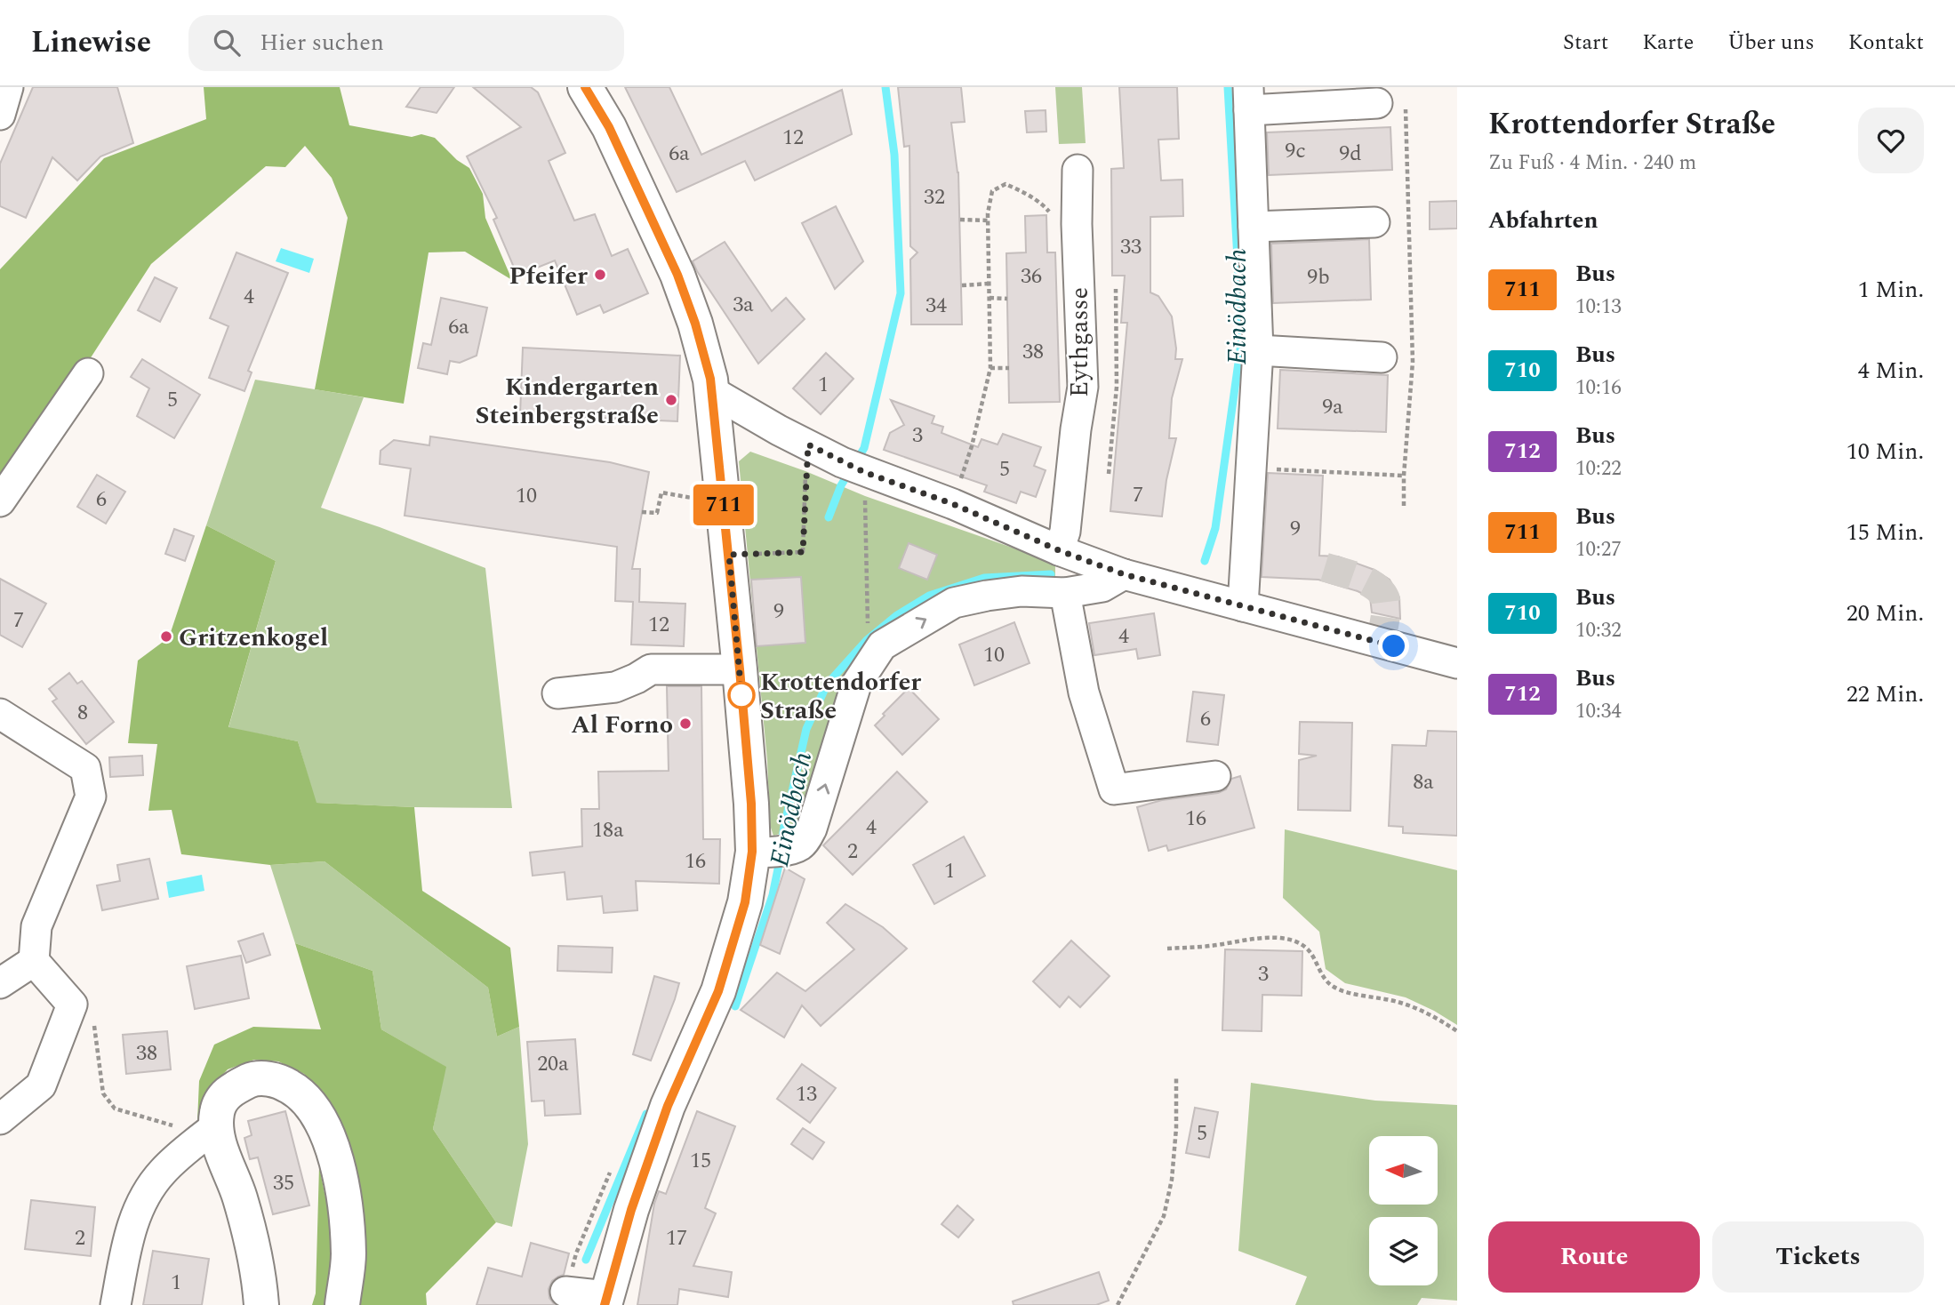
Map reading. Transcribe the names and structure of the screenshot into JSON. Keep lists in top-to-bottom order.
{
  "streets": {
    "street": ["Eythgasse"]
  },
  "water": ["Einödbach"],
  "places": [
    "Pfeifer",
    "Kindergarten Steinbergstraße",
    "Gritzenkogel",
    "Krottendorfer Straße",
    "Al Forno"
  ],
  "lines": ["bus line 711"],
  "house_numbers": [
    "12",
    "9c",
    "6a",
    "9d",
    "32",
    "33",
    "36",
    "9b",
    "4",
    "3a",
    "34",
    "6a",
    "38",
    "1",
    "5",
    "9a",
    "3",
    "5",
    "7",
    "10",
    "6",
    "9",
    "9",
    "7",
    "12",
    "4",
    "10",
    "8",
    "6",
    "8a",
    "16",
    "4",
    "18a",
    "2",
    "16",
    "1",
    "3",
    "38",
    "20a",
    "13",
    "5",
    "15",
    "35",
    "2",
    "17",
    "1"
  ],
  "north": "left",
  "page": {
    "header": "Linewise",
    "search": "Hier suchen",
    "nav": [
      "Start",
      "Karte",
      "Über uns",
      "Kontakt"
    ],
    "on_map": "711",
    "heading": [
      ["Krottendorfer Straße", "Zu Fuß · 4 Min. · 240 m"],
      "Abfahrten"
    ],
    "list": [
      {
        "mark": "711",
        "name": "Bus",
        "note": "10:13",
        "value": "1 Min."
      },
      {
        "mark": "710",
        "name": "Bus",
        "note": "10:16",
        "value": "4 Min."
      },
      {
        "mark": "712",
        "name": "Bus",
        "note": "10:22",
        "value": "10 Min."
      },
      {
        "mark": "711",
        "name": "Bus",
        "note": "10:27",
        "value": "15 Min."
      },
      {
        "mark": "710",
        "name": "Bus",
        "note": "10:32",
        "value": "20 Min."
      },
      {
        "mark": "712",
        "name": "Bus",
        "note": "10:34",
        "value": "22 Min."
      }
    ],
    "buttons": ["Route", "Tickets"]
  }
}
